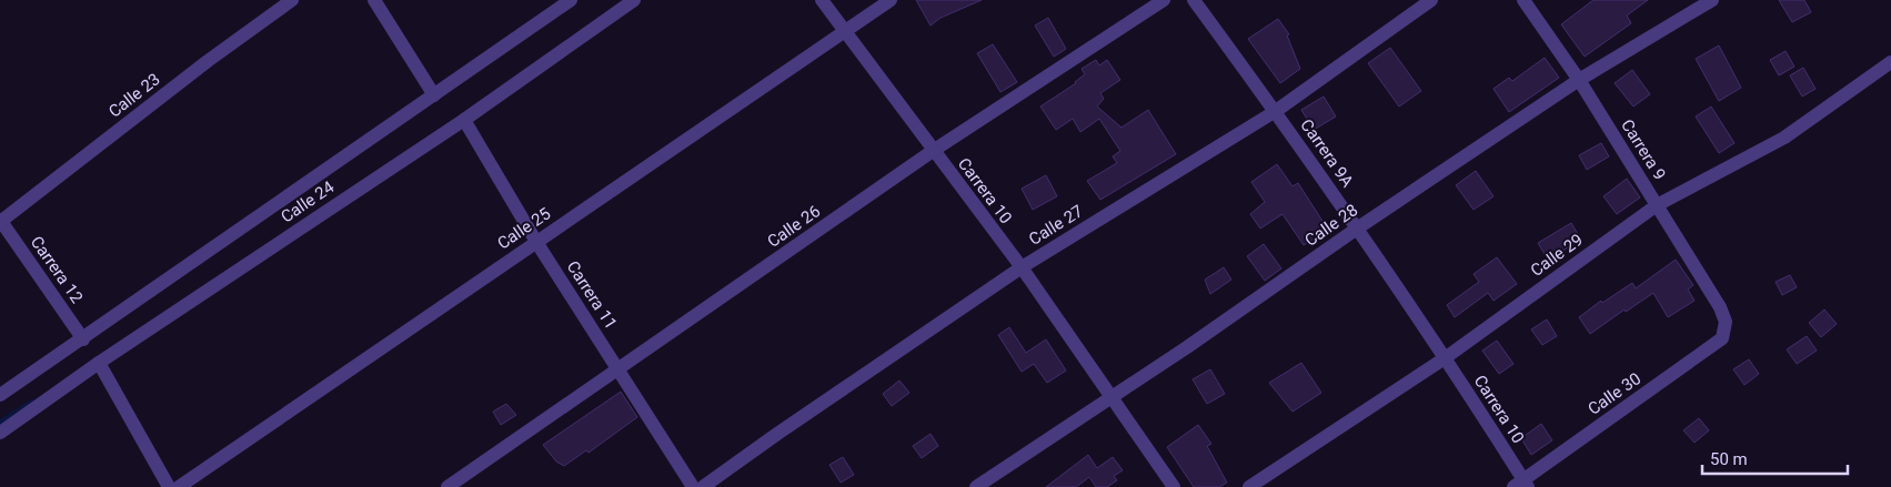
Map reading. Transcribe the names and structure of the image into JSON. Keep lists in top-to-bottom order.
{
  "streets": {
    "street": [
      "Calle 23",
      "Carrera 9",
      "Carrera 9A",
      "Carrera 10",
      "Calle 24",
      "Calle 27",
      "Calle 28",
      "Calle 26",
      "Calle 25",
      "Calle 29",
      "Carrera 12",
      "Carrera 11",
      "Calle 30"
    ]
  },
  "crossings": [
    ["Calle 23", "Carrera 12"],
    ["Carrera 9", "Calle 28"],
    ["Carrera 9", "Calle 29"],
    ["Carrera 9", "Calle 30"],
    ["Carrera 9A", "Carrera 10"],
    ["Carrera 9A", "Calle 27"],
    ["Carrera 9A", "Calle 28"],
    ["Carrera 9A", "Calle 29"],
    ["Carrera 10", "Calle 27"],
    ["Carrera 10", "Calle 28"],
    ["Carrera 10", "Calle 26"],
    ["Carrera 10", "Calle 25"],
    ["Carrera 10", "Calle 29"],
    ["Carrera 10", "Calle 30"],
    ["Calle 24", "Carrera 12"],
    ["Calle 24", "Carrera 11"],
    ["Calle 26", "Carrera 11"],
    ["Calle 25", "Carrera 11"]
  ],
  "scale_bar": "50 m"
}
